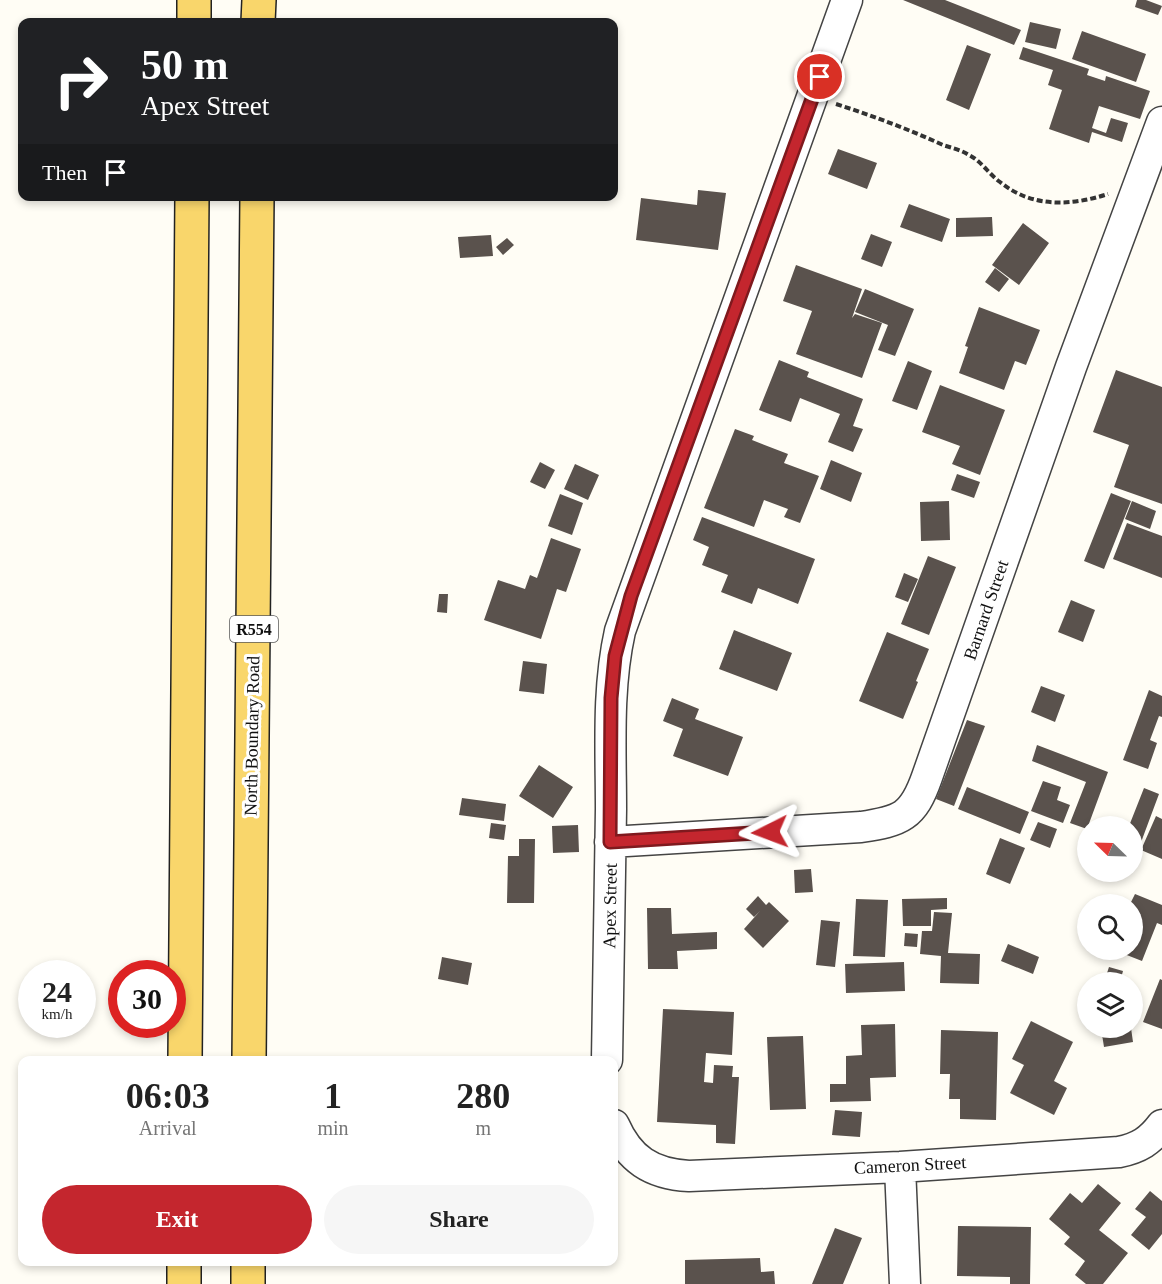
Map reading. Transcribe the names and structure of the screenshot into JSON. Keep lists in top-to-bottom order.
{
  "streets": {
    "main road": ["R554", "North Boundary Road"],
    "street": ["Barnard Street", "Apex Street", "Cameron Street"]
  },
  "crossings": [
    ["Barnard Street", "Apex Street"]
  ],
  "north": "top left",
  "page": {
    "turn": ["50 m", "Apex Street"],
    "then": "Then",
    "speed": "24 km/h",
    "limit": "30",
    "eta": [
      "06:03",
      "Arrival",
      "1",
      "min",
      "280",
      "m"
    ],
    "buttons": ["Exit", "Share"]
  }
}
